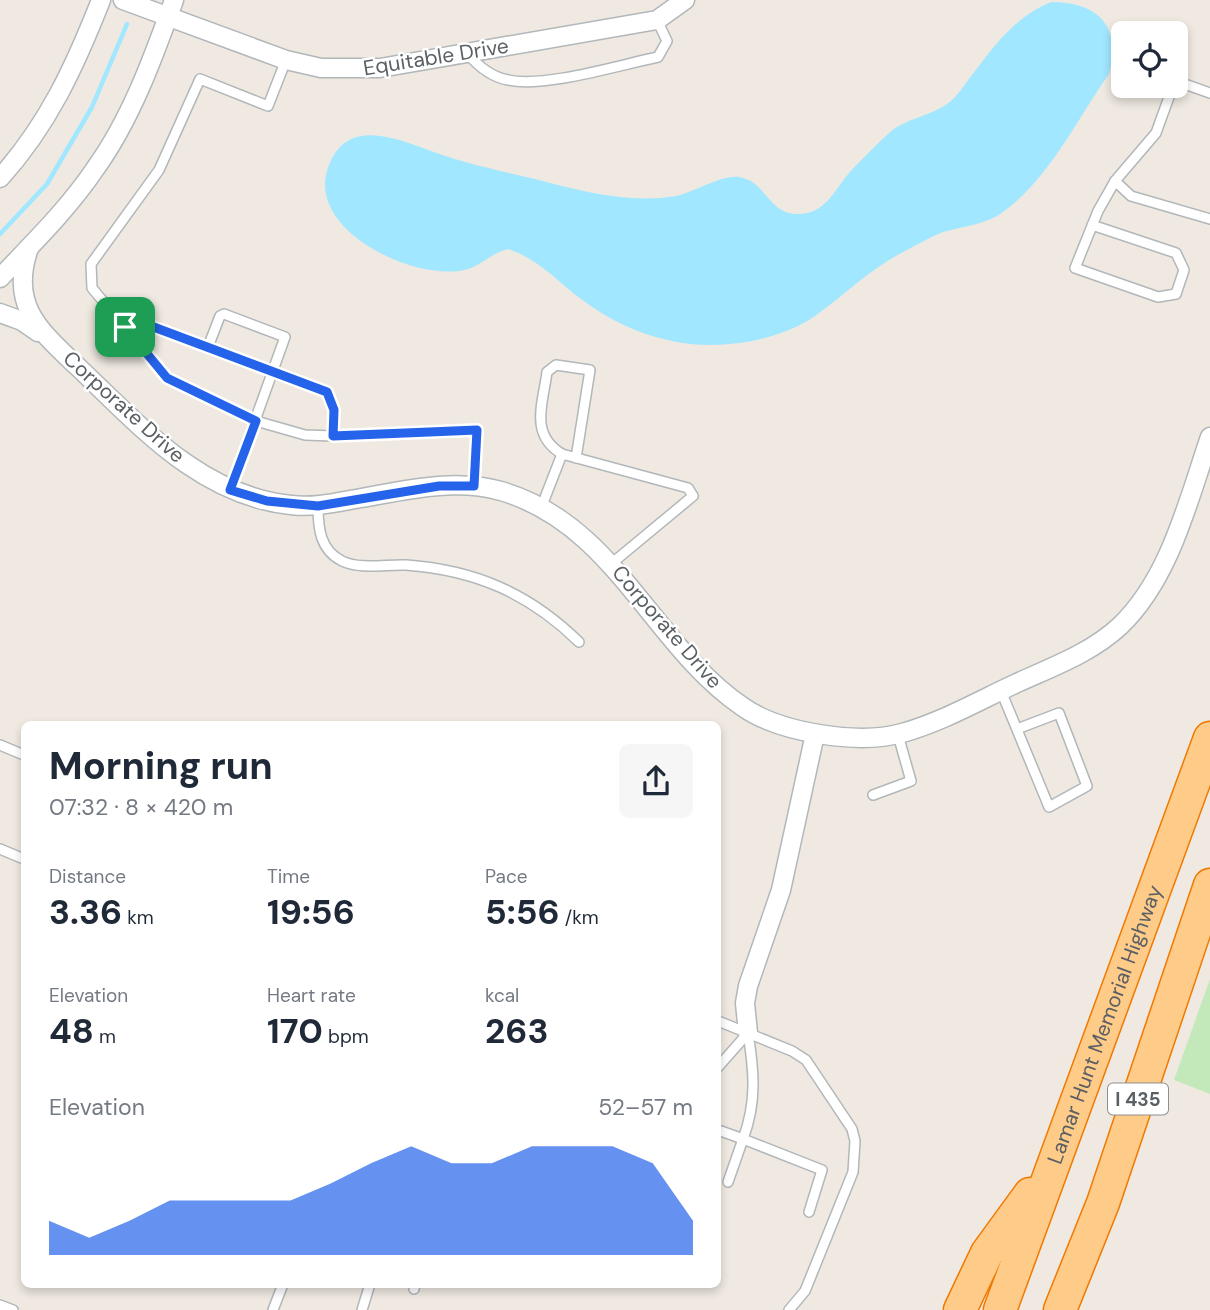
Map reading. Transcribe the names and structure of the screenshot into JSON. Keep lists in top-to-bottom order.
{
  "streets": {
    "highway": ["Lamar Hunt Memorial Highway", "I 435"],
    "street": ["Equitable Drive", "Corporate Drive"]
  },
  "page": {
    "heading": ["Morning run", "07:32 · 8 × 420 m"],
    "stats": [
      ["Distance", "3.36 km"],
      ["Time", "19:56"],
      ["Pace", "5:56 /km"],
      ["Elevation", "48 m"],
      ["Heart rate", "170 bpm"],
      ["kcal", "263"]
    ],
    "chart": ["Elevation", "52–57 m"]
  }
}
